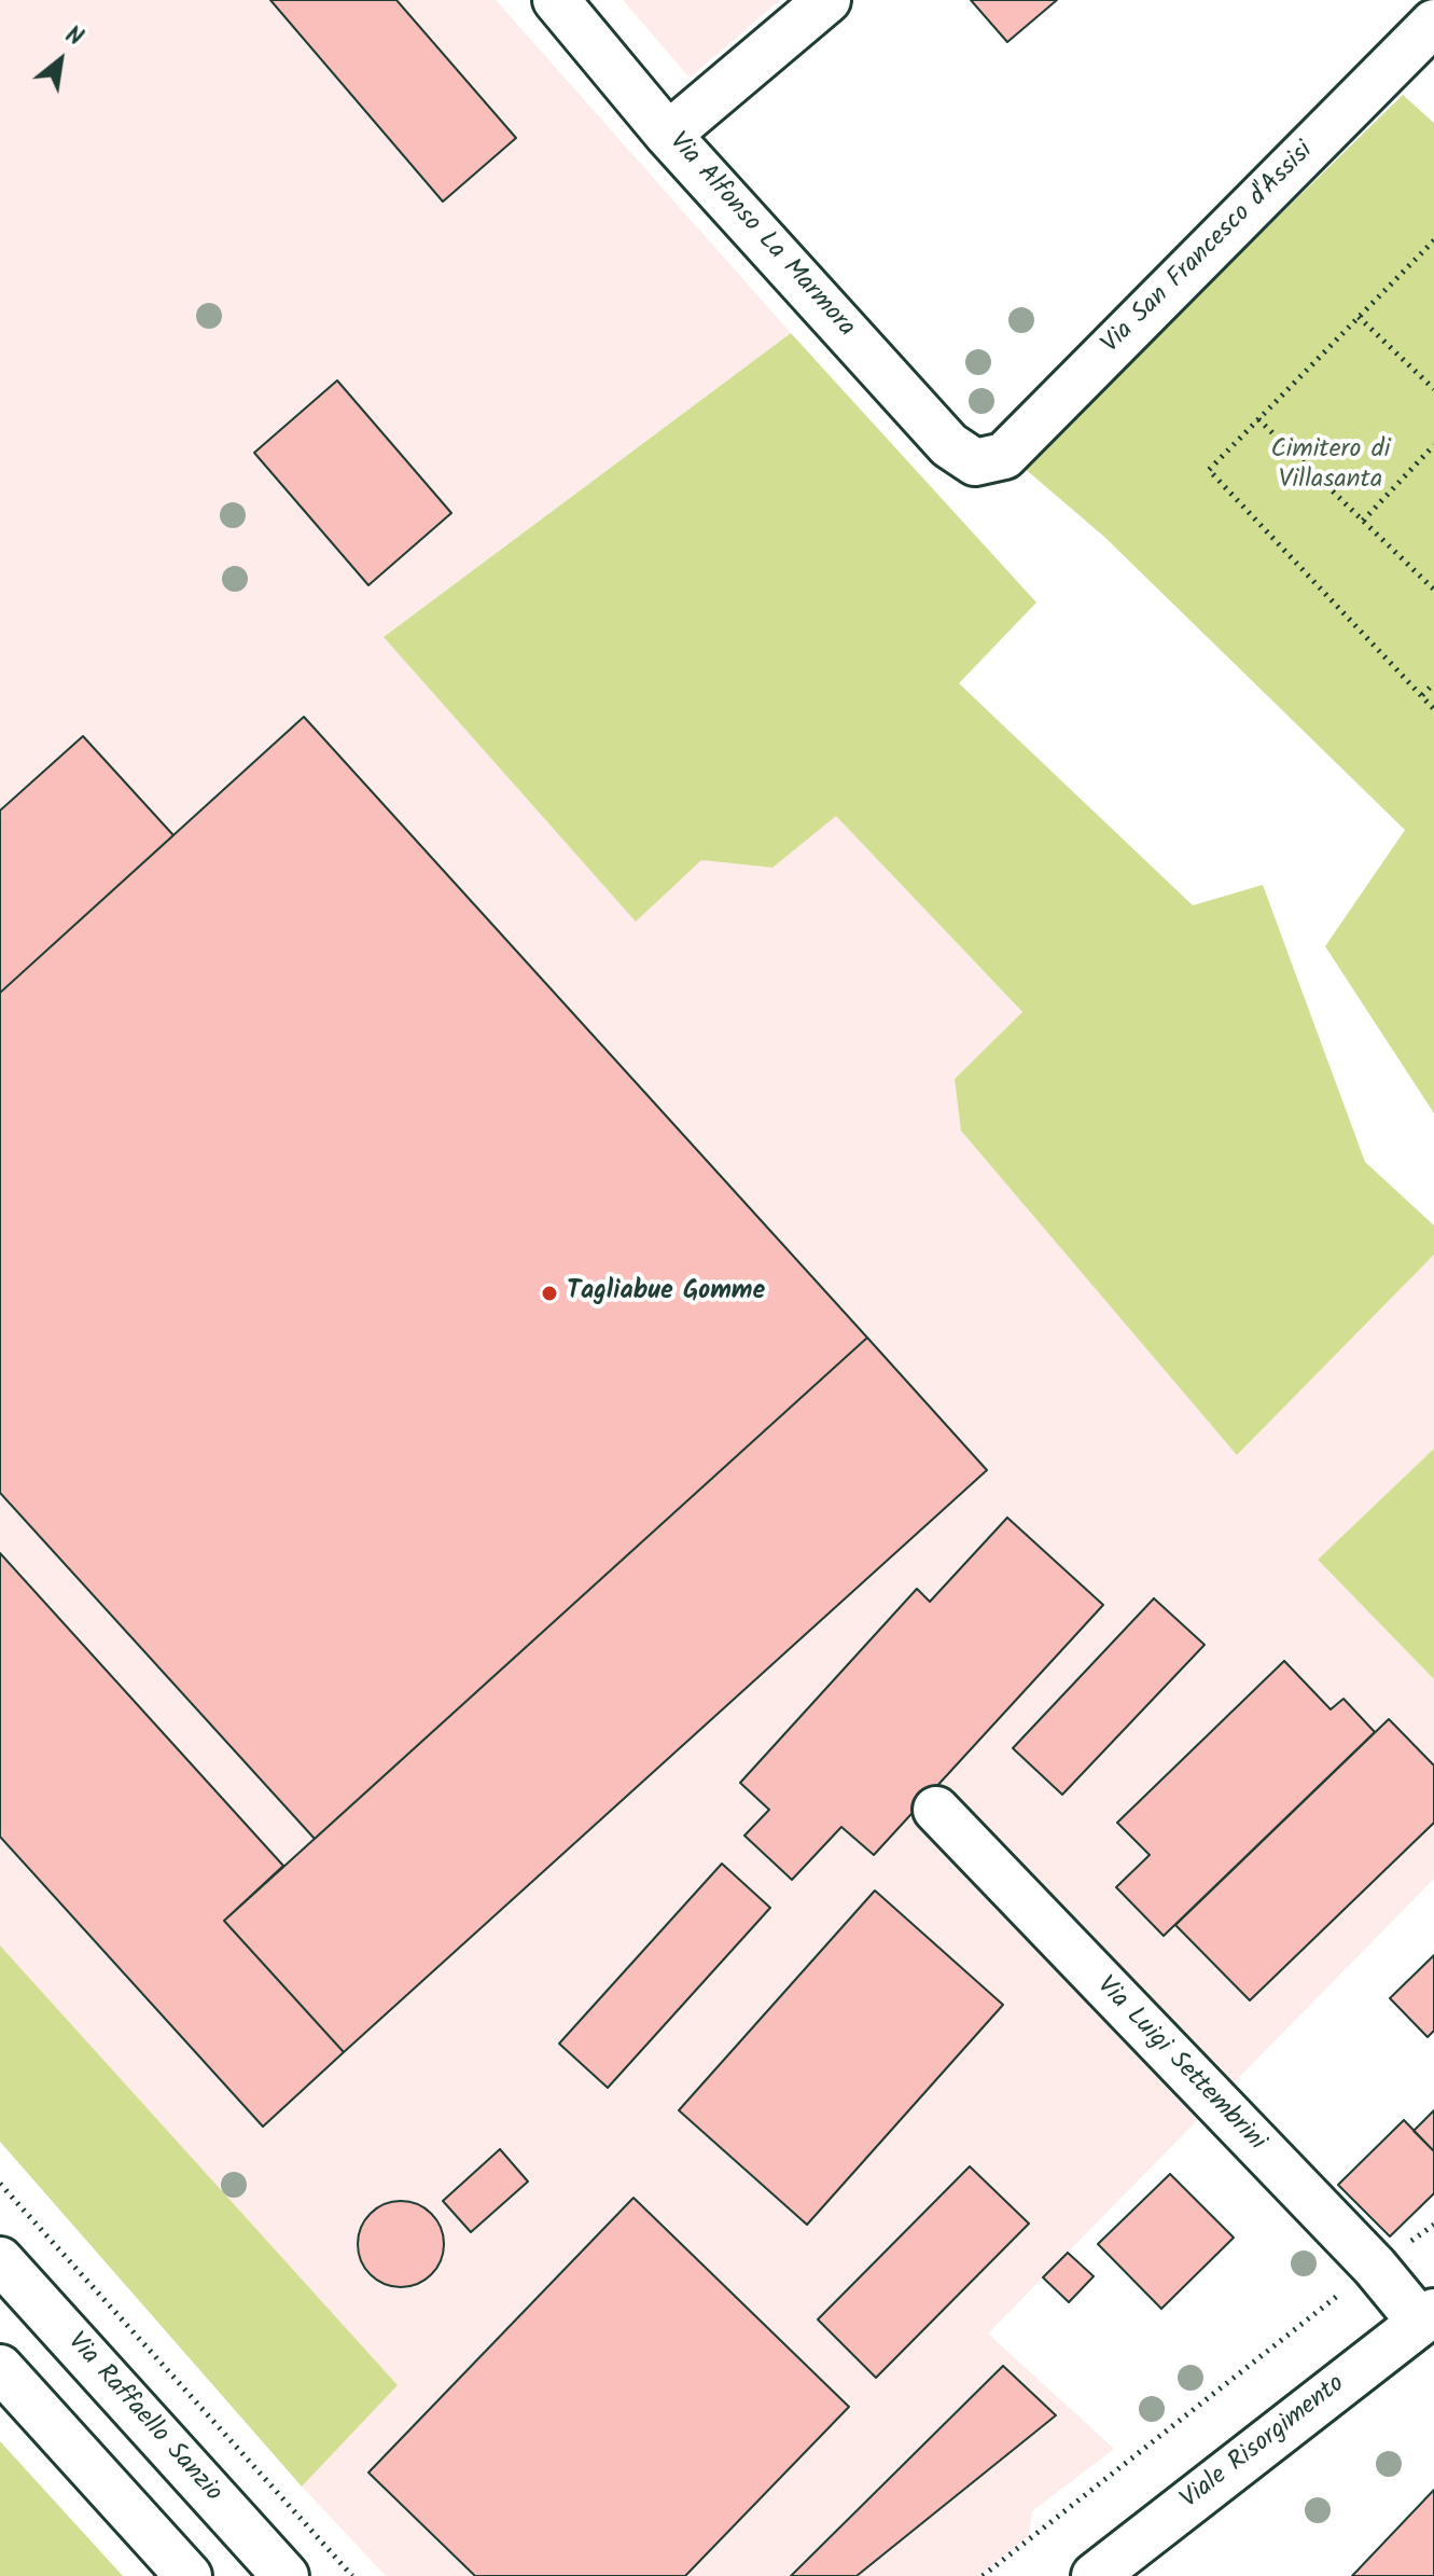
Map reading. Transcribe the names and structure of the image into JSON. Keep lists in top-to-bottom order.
{
  "streets": {
    "street": [
      "Via Alfonso La Marmora",
      "Via San Francesco d'Assisi",
      "Via Luigi Settembrini",
      "Via Raffaello Sanzio",
      "Viale Risorgimento"
    ]
  },
  "crossings": [
    ["Via Alfonso La Marmora", "Via San Francesco d'Assisi"],
    ["Via Luigi Settembrini", "Viale Risorgimento"]
  ],
  "parks": ["Cimitero di Villasanta"],
  "places": ["Tagliabue Gomme"],
  "north": "top right"
}
